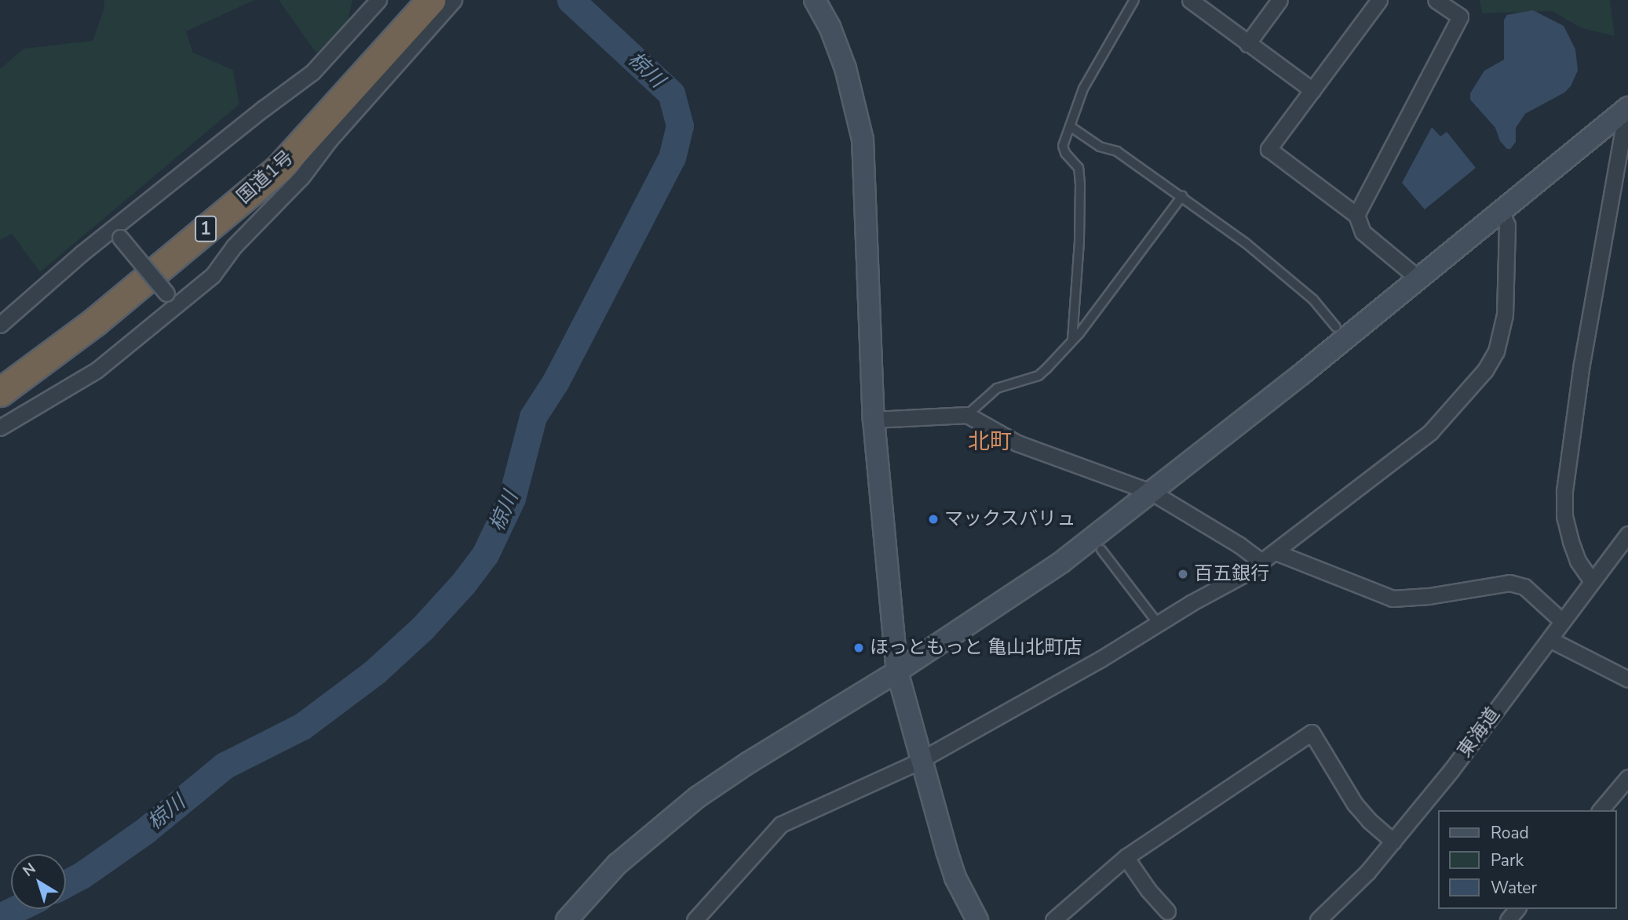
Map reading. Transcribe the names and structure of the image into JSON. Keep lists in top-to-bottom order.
{
  "streets": {
    "highway": ["国道1号", "1"],
    "street": ["東海道"]
  },
  "districts": ["北町"],
  "water": ["椋川"],
  "places": ["マックスバリュ", "百五銀行", "ほっともっと 亀山北町店"],
  "legend": ["Road", "Park", "Water"],
  "north": "top left"
}
